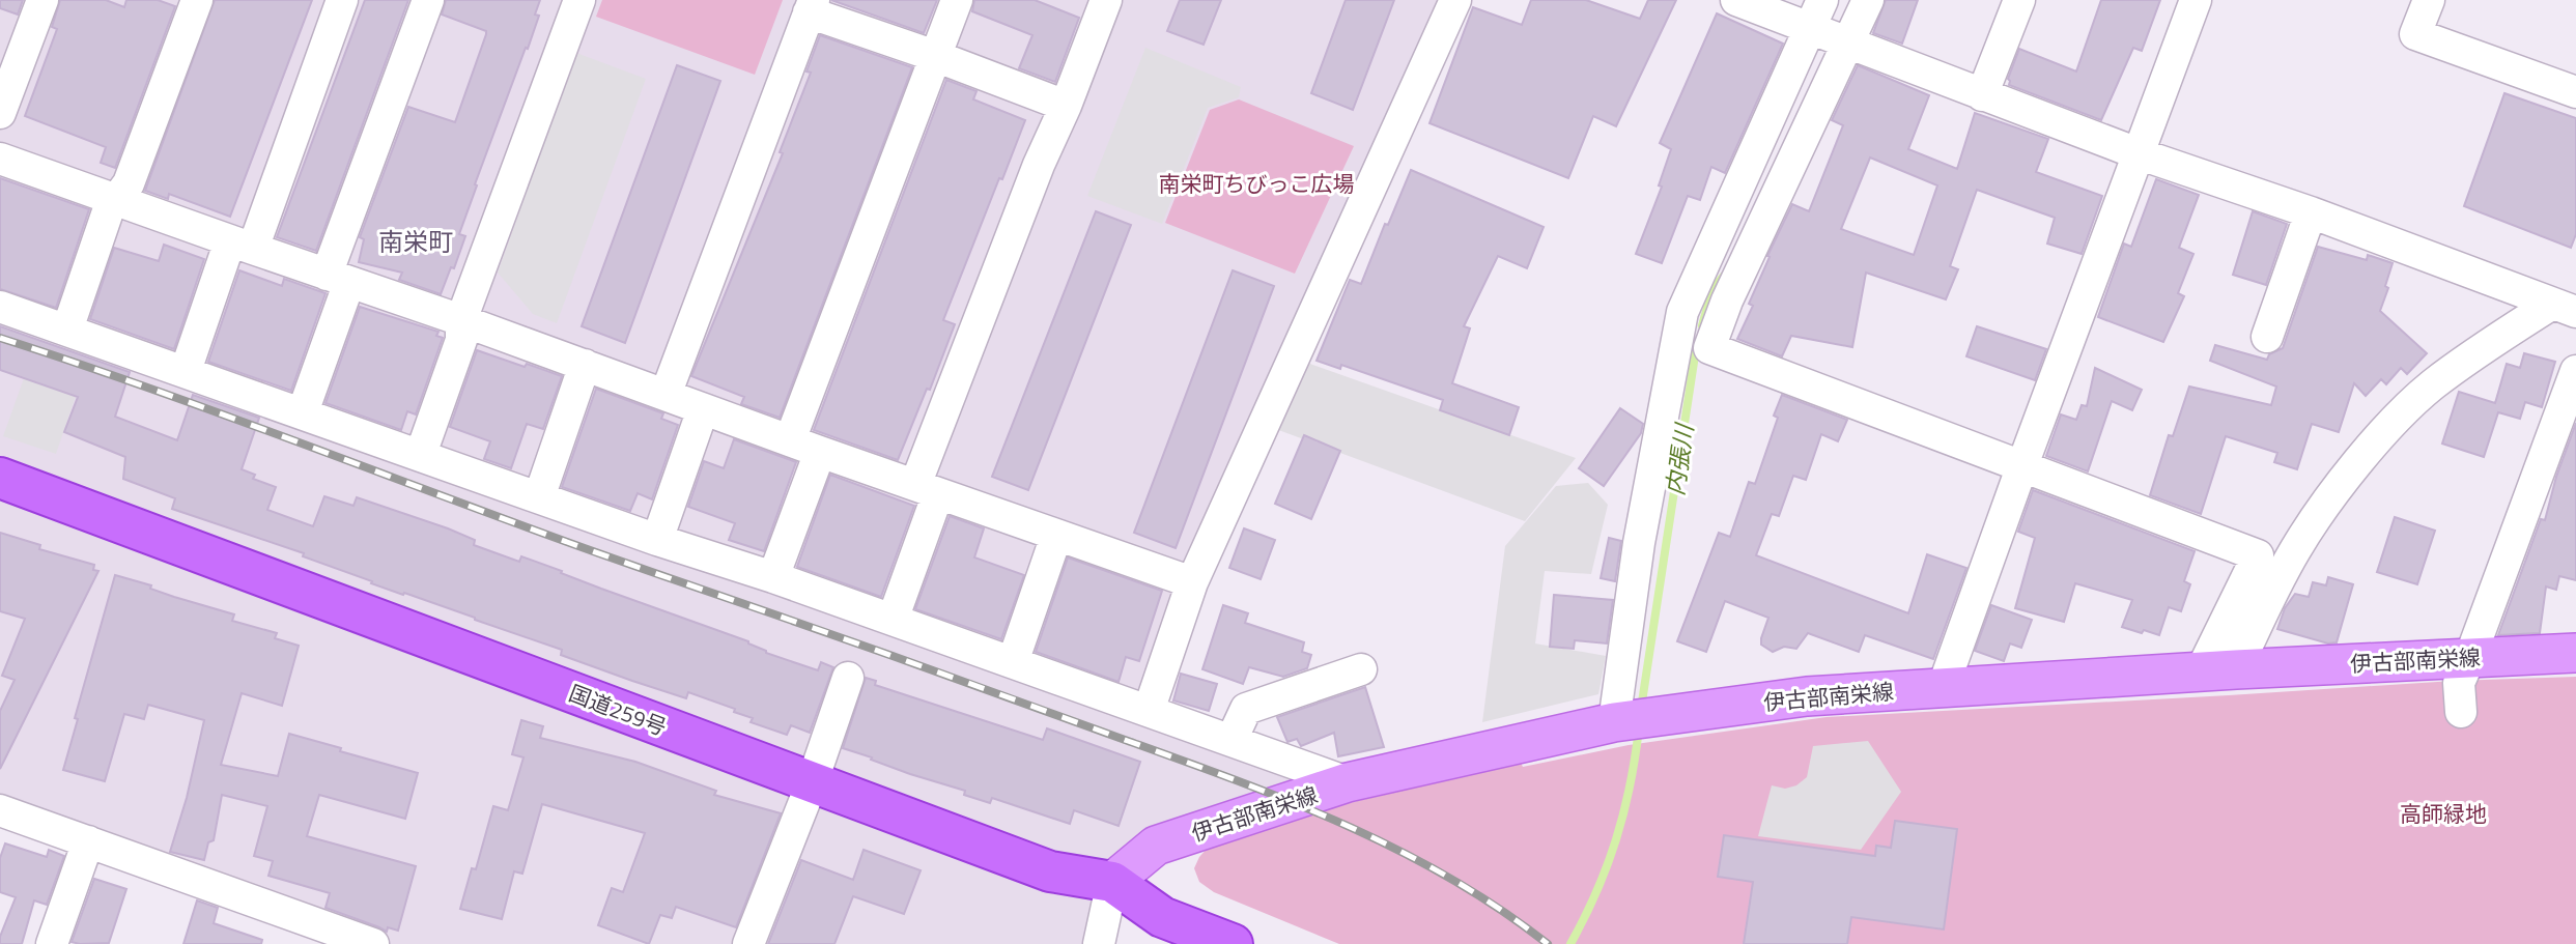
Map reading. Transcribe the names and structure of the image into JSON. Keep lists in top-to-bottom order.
{
  "streets": {
    "highway": ["国道259号"],
    "main road": ["伊古部南栄線"]
  },
  "crossings": [
    ["伊古部南栄線", "国道259号"]
  ],
  "districts": ["南栄町"],
  "water": ["内張川"],
  "parks": ["南栄町ちびっこ広場", "高師緑地"]
}
